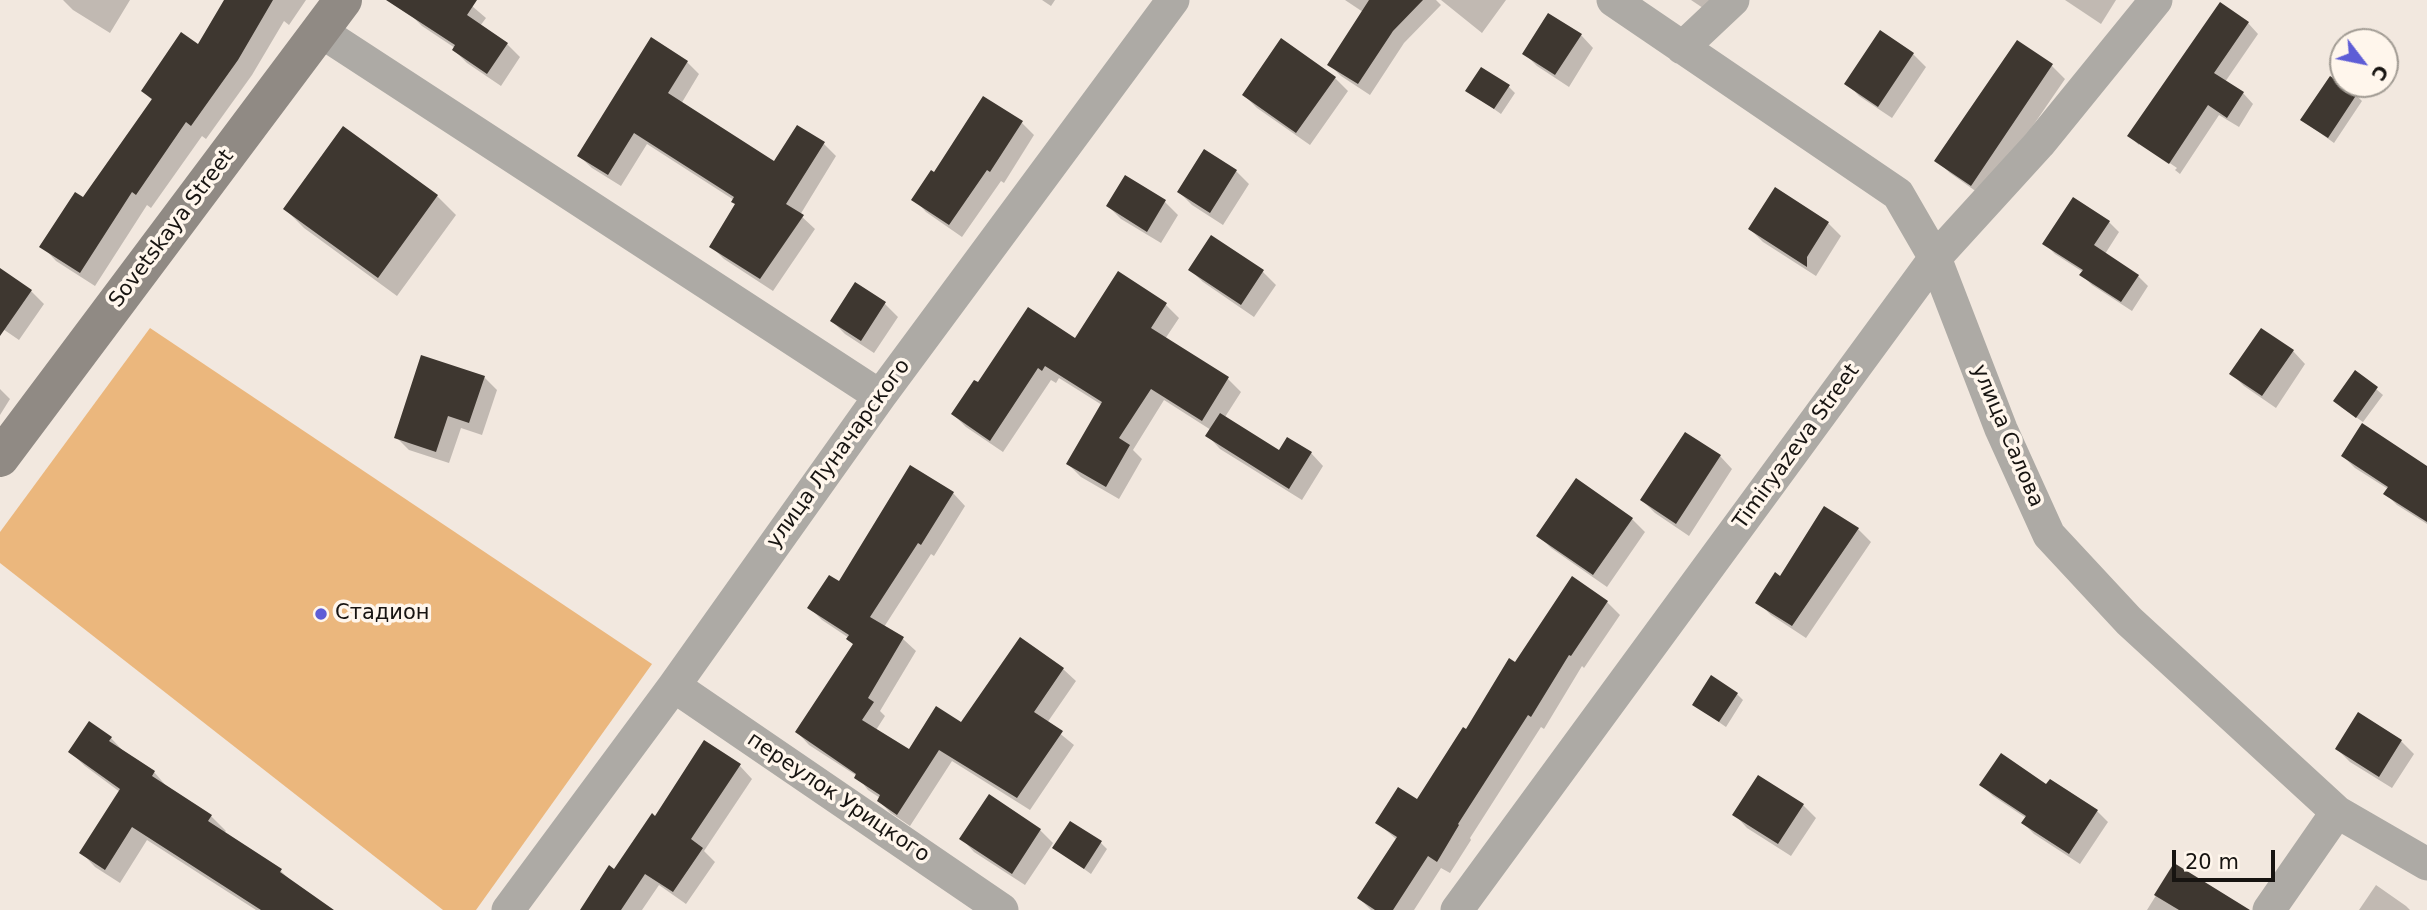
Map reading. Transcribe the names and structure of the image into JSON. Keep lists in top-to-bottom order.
{
  "streets": {
    "main road": ["Sovetskaya Street"],
    "street": [
      "улица Салова",
      "Timiryazeva Street",
      "улица Луначарского",
      "переулок Урицкого"
    ]
  },
  "crossings": [
    ["улица Салова", "Timiryazeva Street"],
    ["улица Луначарского", "переулок Урицкого"]
  ],
  "places": ["Стадион"],
  "scale_bar": "20 m",
  "north": "bottom right"
}
